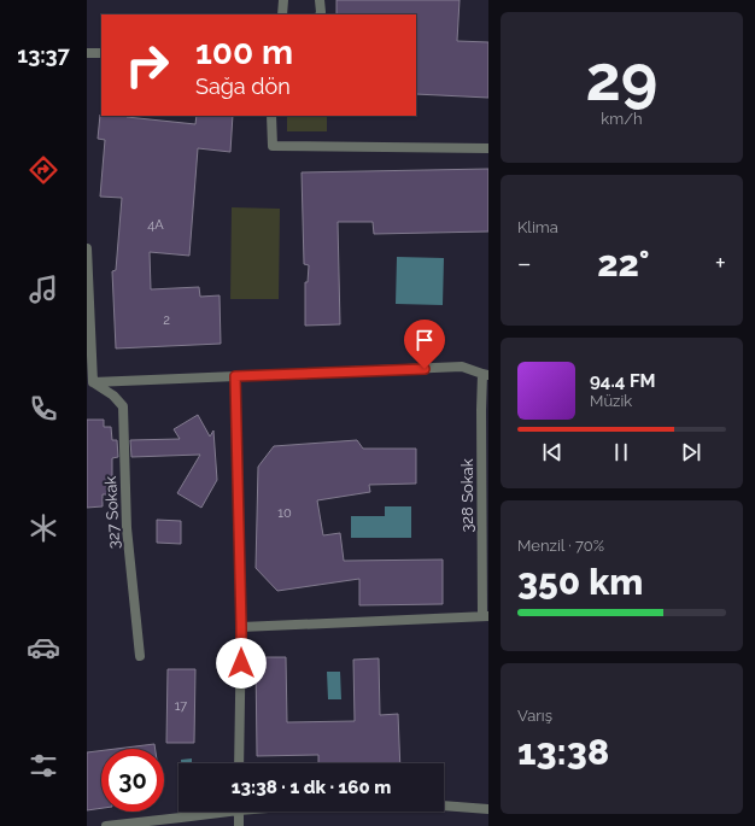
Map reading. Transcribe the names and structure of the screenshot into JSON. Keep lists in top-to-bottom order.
{
  "streets": {
    "street": ["328 Sokak", "327 Sokak"]
  },
  "house_numbers": [
    "4A",
    "2",
    "10",
    "17"
  ],
  "page": {
    "tabs": "13:37",
    "tile": [
      ["29", "km/h"],
      "Klima",
      ["Menzil · 70%", "350 km"],
      ["Varış", "13:38"]
    ],
    "turn": ["100 m", "Sağa dön"],
    "heat": ["−", "22°", "+"],
    "song": ["94.4 FM", "Müzik"],
    "limit": "30",
    "trip": "13:38 · 1 dk · 160 m"
  }
}
